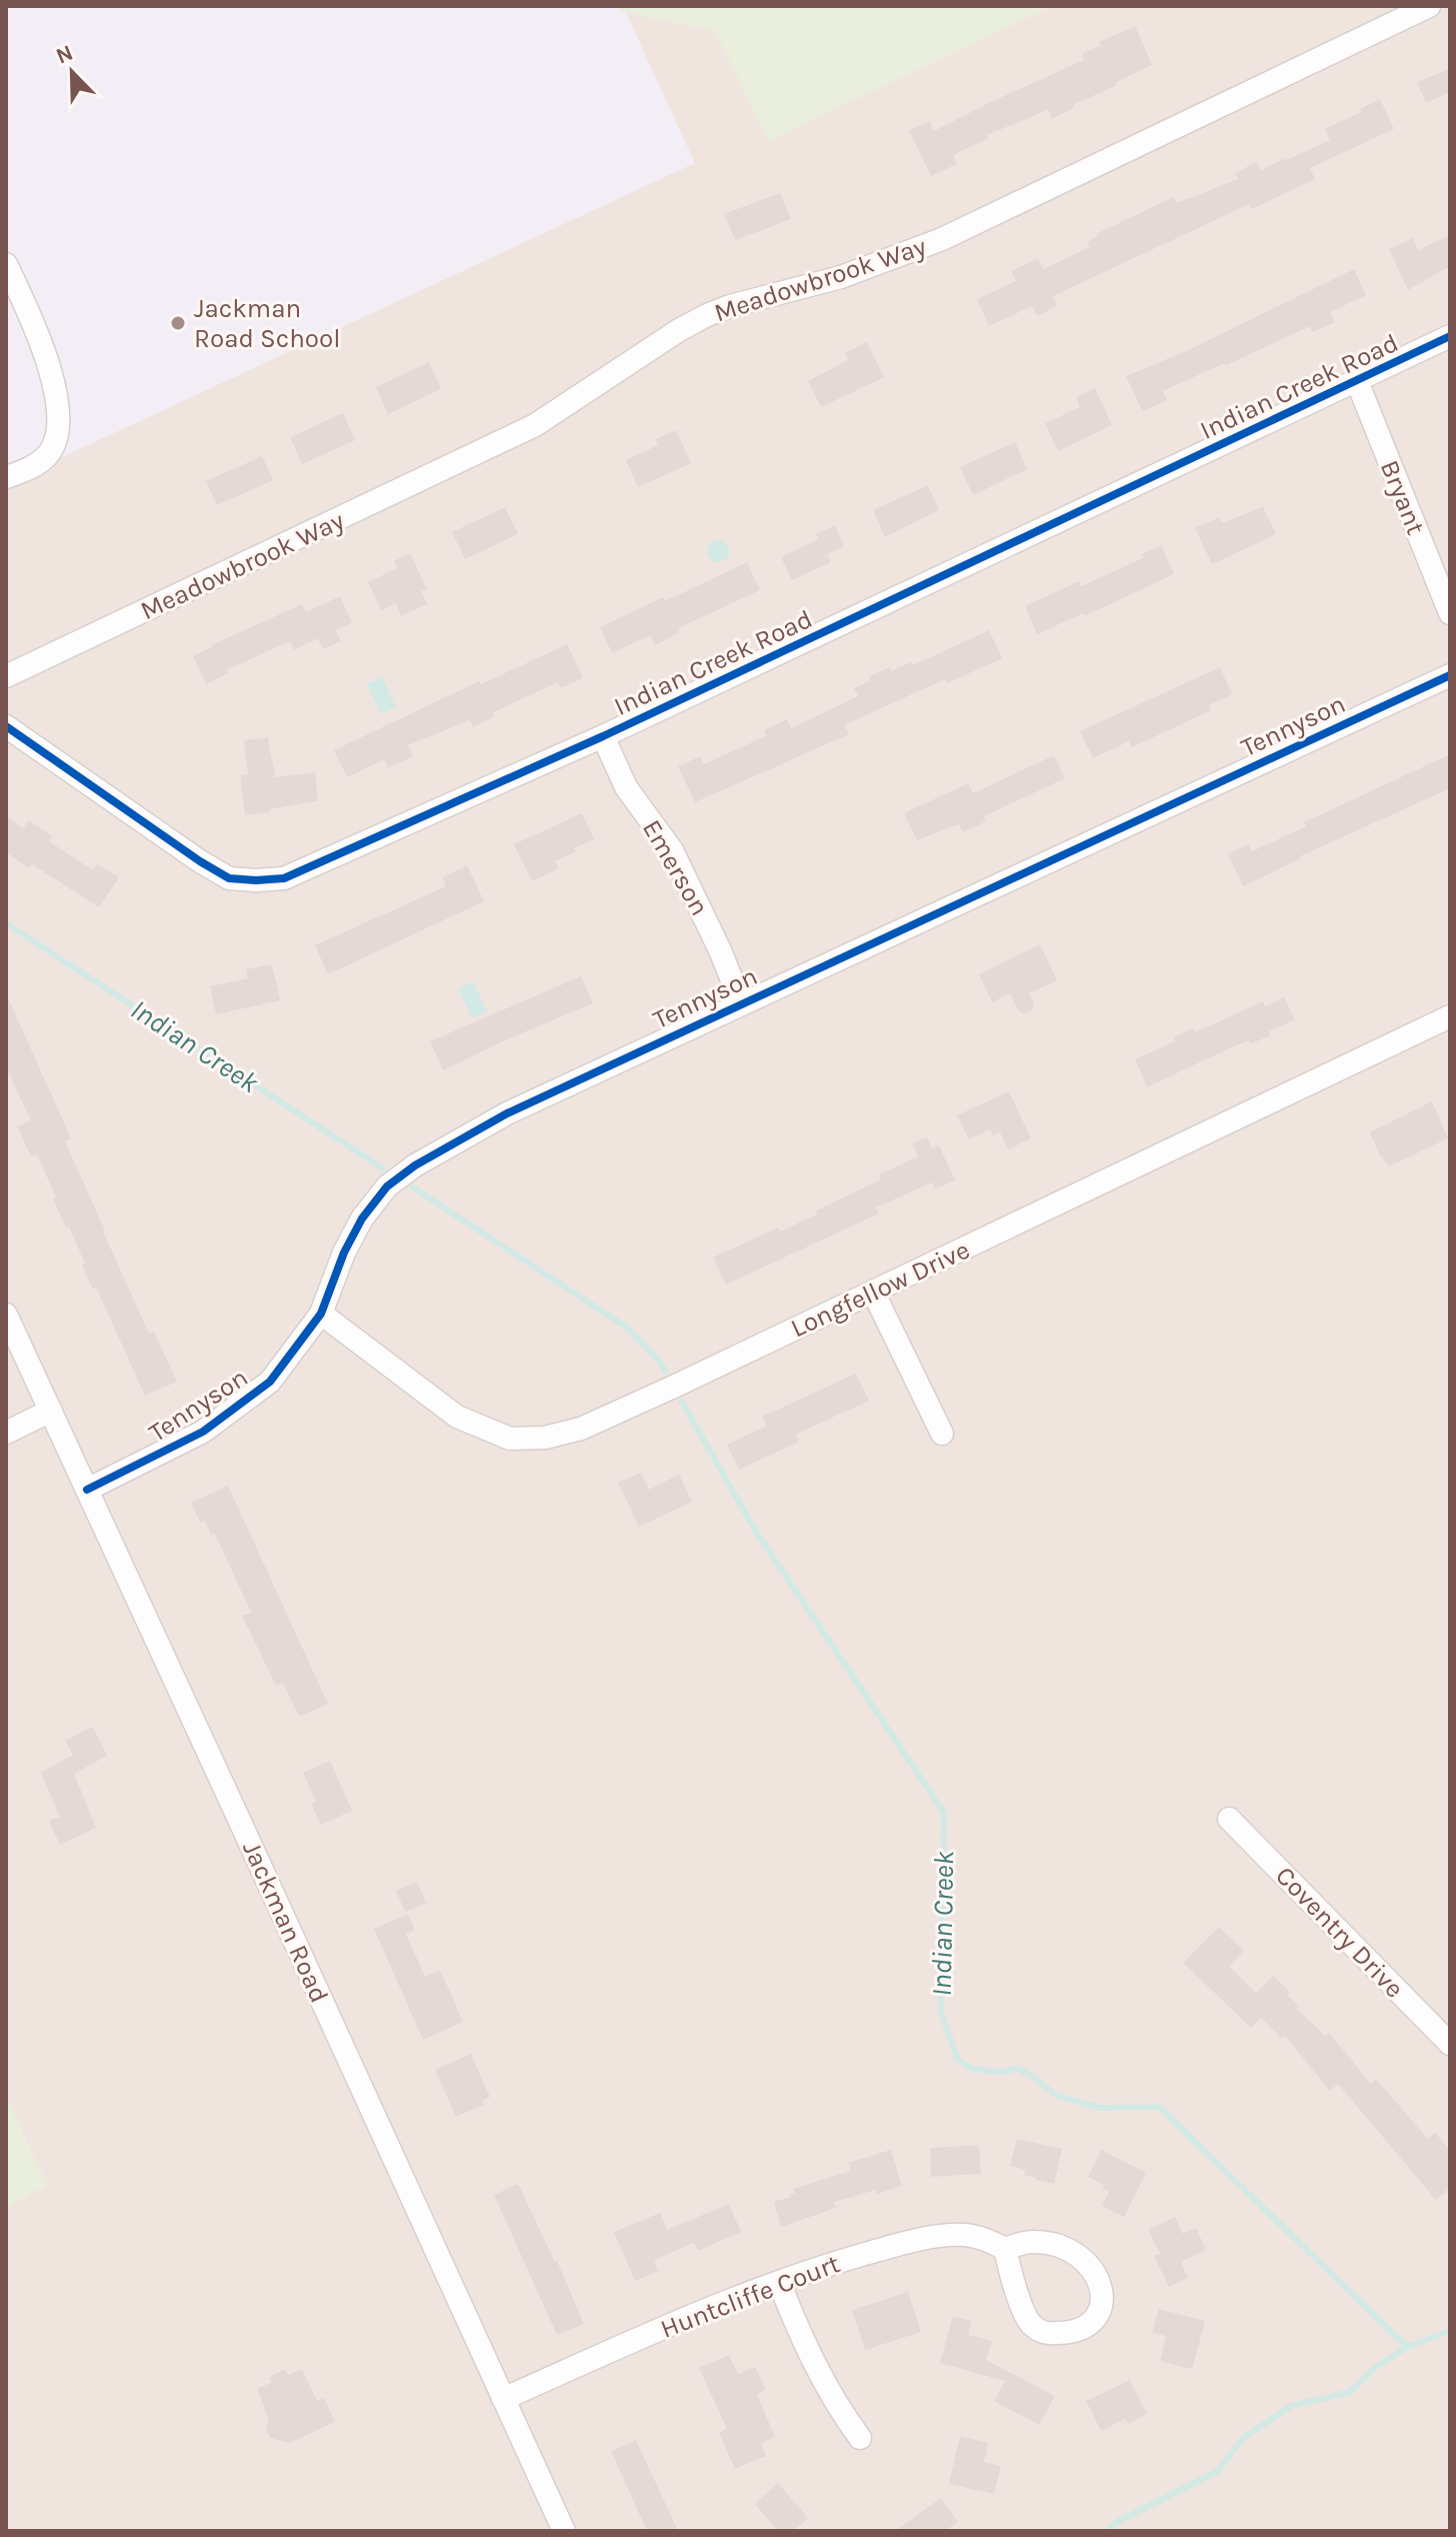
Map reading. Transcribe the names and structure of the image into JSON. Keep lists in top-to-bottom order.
{
  "streets": {
    "street": [
      "Meadowbrook Way",
      "Indian Creek Road",
      "Bryant",
      "Tennyson",
      "Emerson",
      "Longfellow Drive",
      "Jackman Road",
      "Coventry Drive",
      "Huntcliffe Court"
    ]
  },
  "crossings": [
    ["Indian Creek Road", "Bryant"],
    ["Indian Creek Road", "Emerson"],
    ["Tennyson", "Emerson"],
    ["Tennyson", "Longfellow Drive"],
    ["Tennyson", "Jackman Road"],
    ["Jackman Road", "Huntcliffe Court"]
  ],
  "water": ["Indian Creek"],
  "places": ["Jackman Road School"],
  "north": "top left"
}
